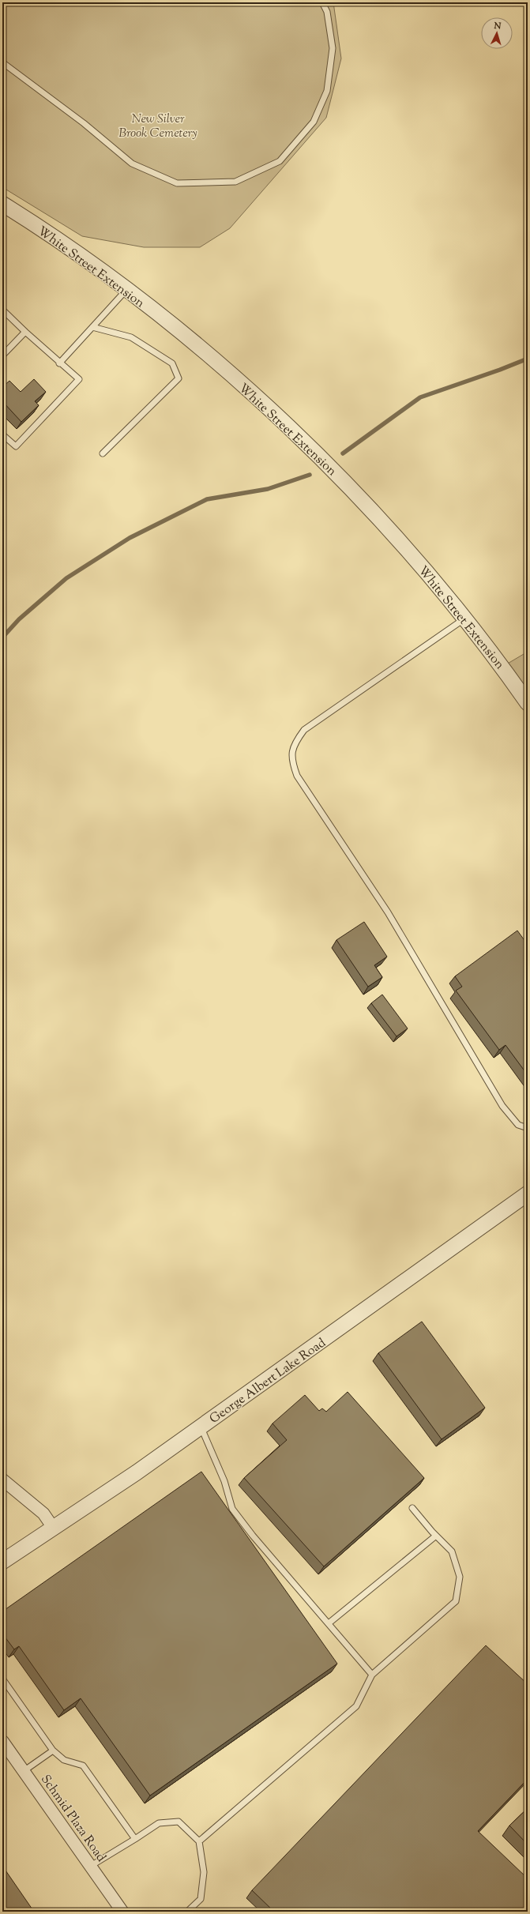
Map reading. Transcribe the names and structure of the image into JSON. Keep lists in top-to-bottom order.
{
  "streets": {
    "street": ["White Street Extension", "George Albert Lake Road", "Schmid Plaza Road"]
  },
  "parks": ["New Silver Brook Cemetery"],
  "north": "top"
}
